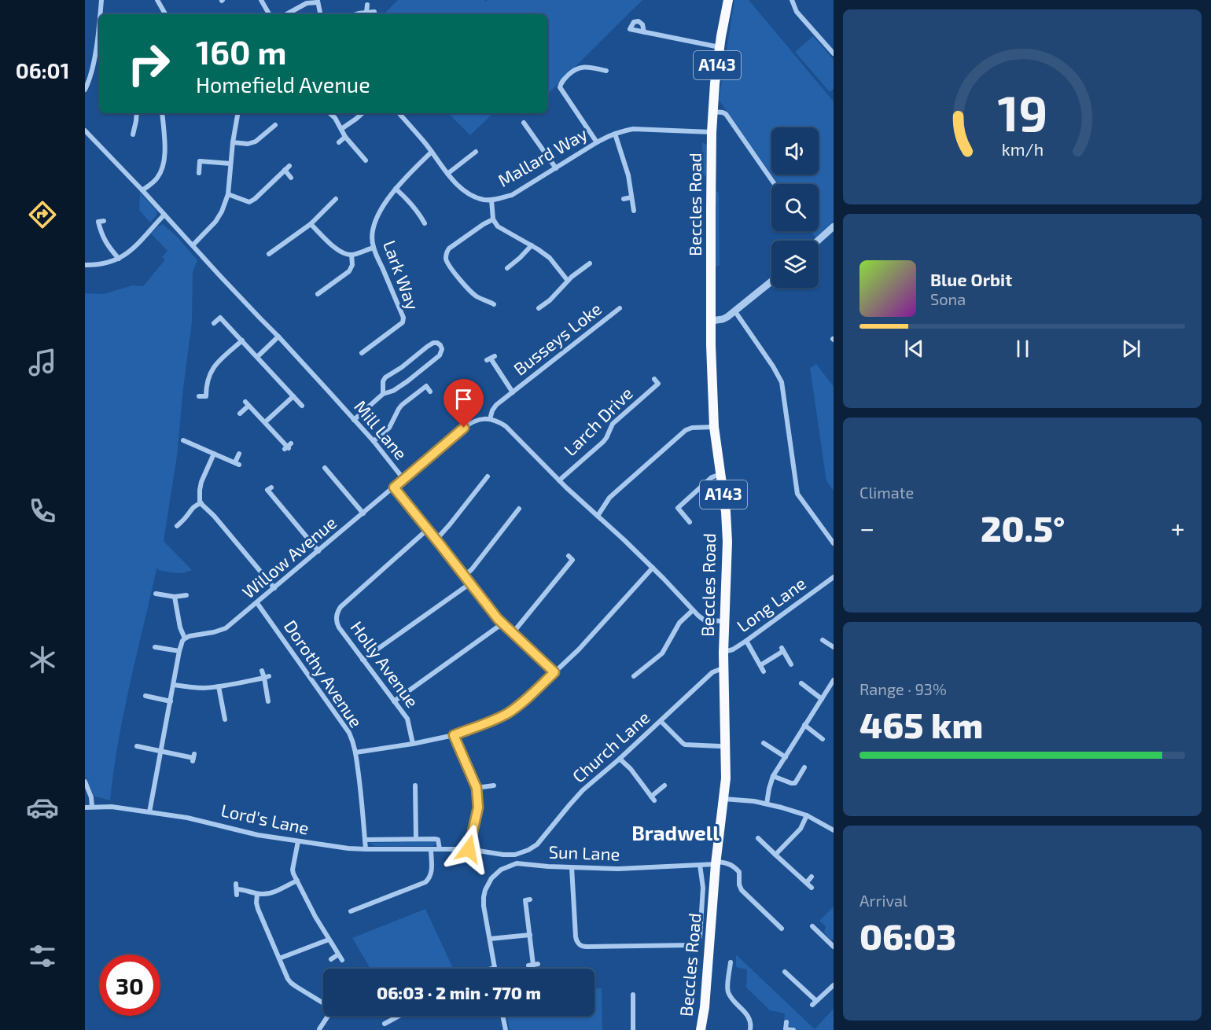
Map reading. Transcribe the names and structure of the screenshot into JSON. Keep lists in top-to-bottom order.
{
  "streets": {
    "highway": ["A143", "Beccles Road"],
    "street": [
      "Mallard Way",
      "Lark Way",
      "Busseys Loke",
      "Larch Drive",
      "Mill Lane",
      "Willow Avenue",
      "Long Lane",
      "Holly Avenue",
      "Dorothy Avenue",
      "Church Lane",
      "Lord's Lane",
      "Sun Lane"
    ]
  },
  "crossings": [
    ["Mallard Way", "Beccles Road"],
    ["Mallard Way", "Lark Way"],
    ["Beccles Road", "Long Lane"],
    ["Beccles Road", "Church Lane"],
    ["Beccles Road", "Sun Lane"],
    ["Busseys Loke", "Mill Lane"],
    ["Mill Lane", "Willow Avenue"],
    ["Willow Avenue", "Dorothy Avenue"],
    ["Dorothy Avenue", "Lord's Lane"],
    ["Church Lane", "Lord's Lane"]
  ],
  "districts": ["Bradwell"],
  "page": {
    "tabs": "06:01",
    "turn": ["160 m", "Homefield Avenue"],
    "song": ["Blue Orbit", "Sona"],
    "tile": [
      "Climate",
      ["Range · 93%", "465 km"],
      ["Arrival", "06:03"]
    ],
    "heat": ["−", "20.5°", "+"],
    "limit": "30",
    "trip": "06:03 · 2 min · 770 m",
    "gauge": ["19", "km/h"]
  }
}
